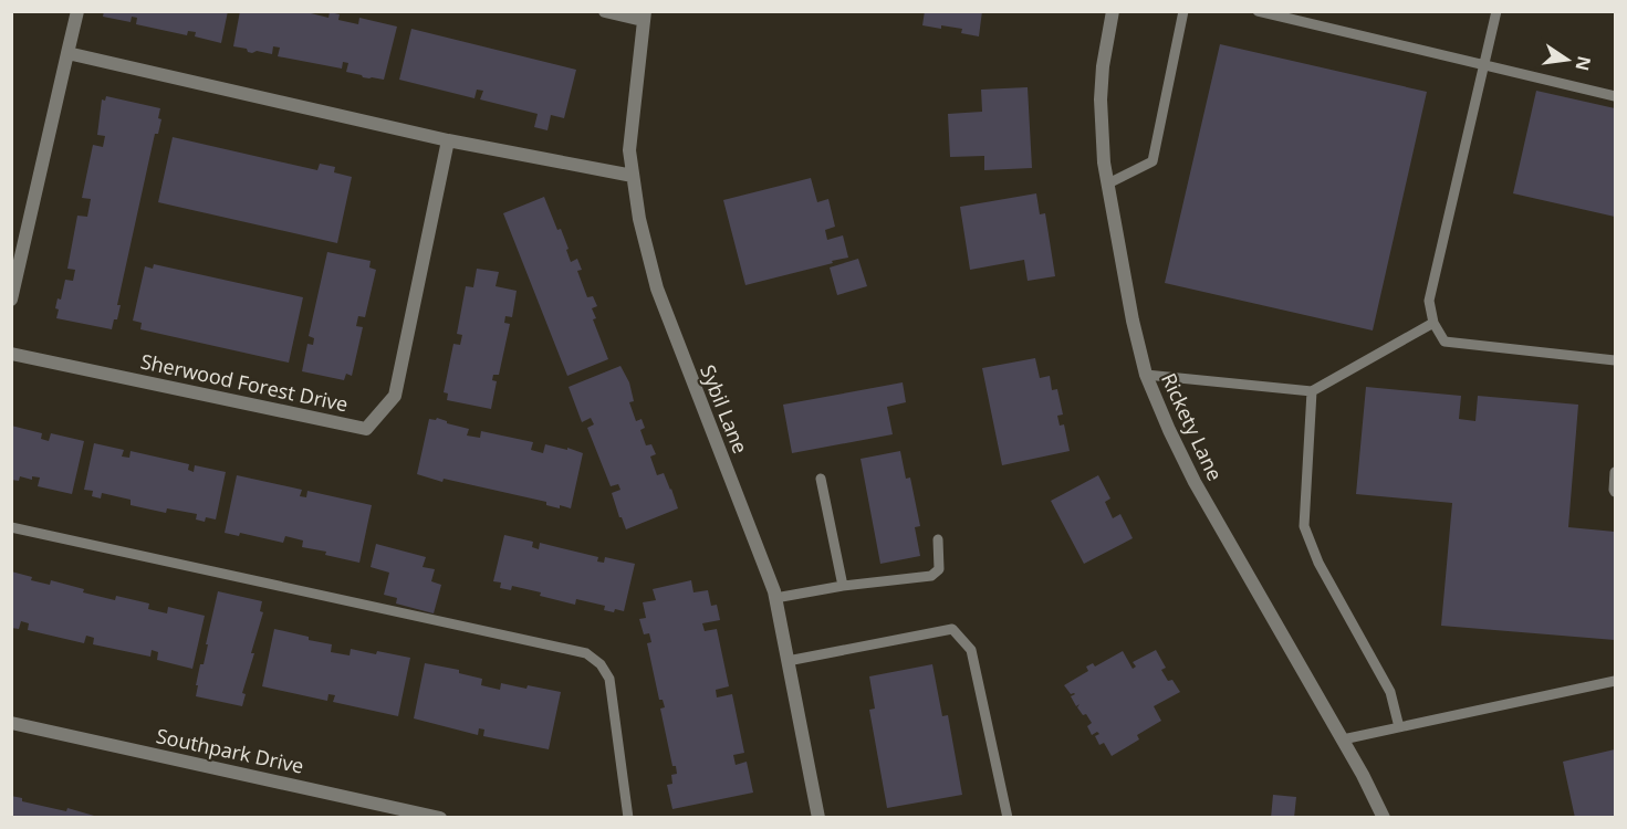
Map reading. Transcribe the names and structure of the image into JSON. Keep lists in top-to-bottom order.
{
  "streets": {
    "street": [
      "Sherwood Forest Drive",
      "Sybil Lane",
      "Rickety Lane",
      "Southpark Drive"
    ]
  },
  "north": "right"
}
